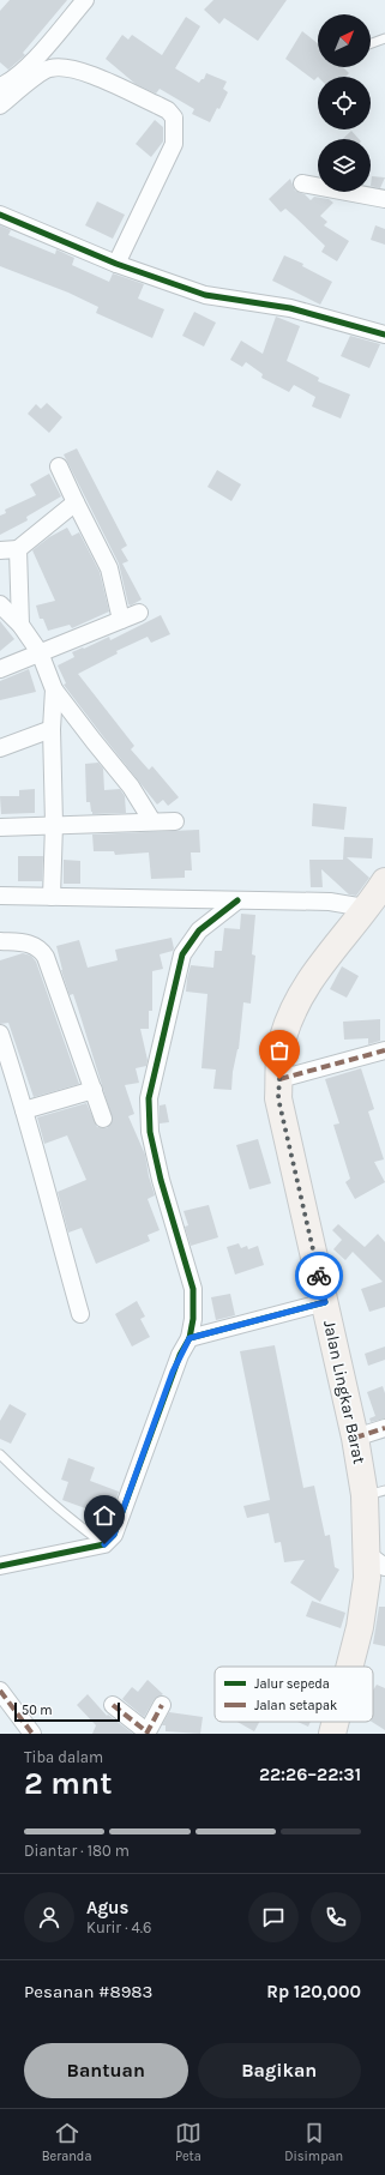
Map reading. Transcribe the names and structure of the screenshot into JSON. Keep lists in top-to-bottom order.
{
  "streets": {
    "highway": ["Jalan Lingkar Barat"]
  },
  "legend": ["Jalur sepeda", "Jalan setapak"],
  "scale_bar": "50 m",
  "north": "top right",
  "page": {
    "scale": "50 m",
    "heading": ["2 mnt", "Tiba dalam", "22:26–22:31"],
    "panel": [
      "Agus",
      "Kurir · 4.6",
      "Pesanan #8983",
      "Rp 120,000"
    ],
    "bar": "Diantar · 180 m",
    "buttons": ["Bantuan", "Bagikan"],
    "tabs": ["Beranda", "Peta", "Disimpan"]
  }
}
